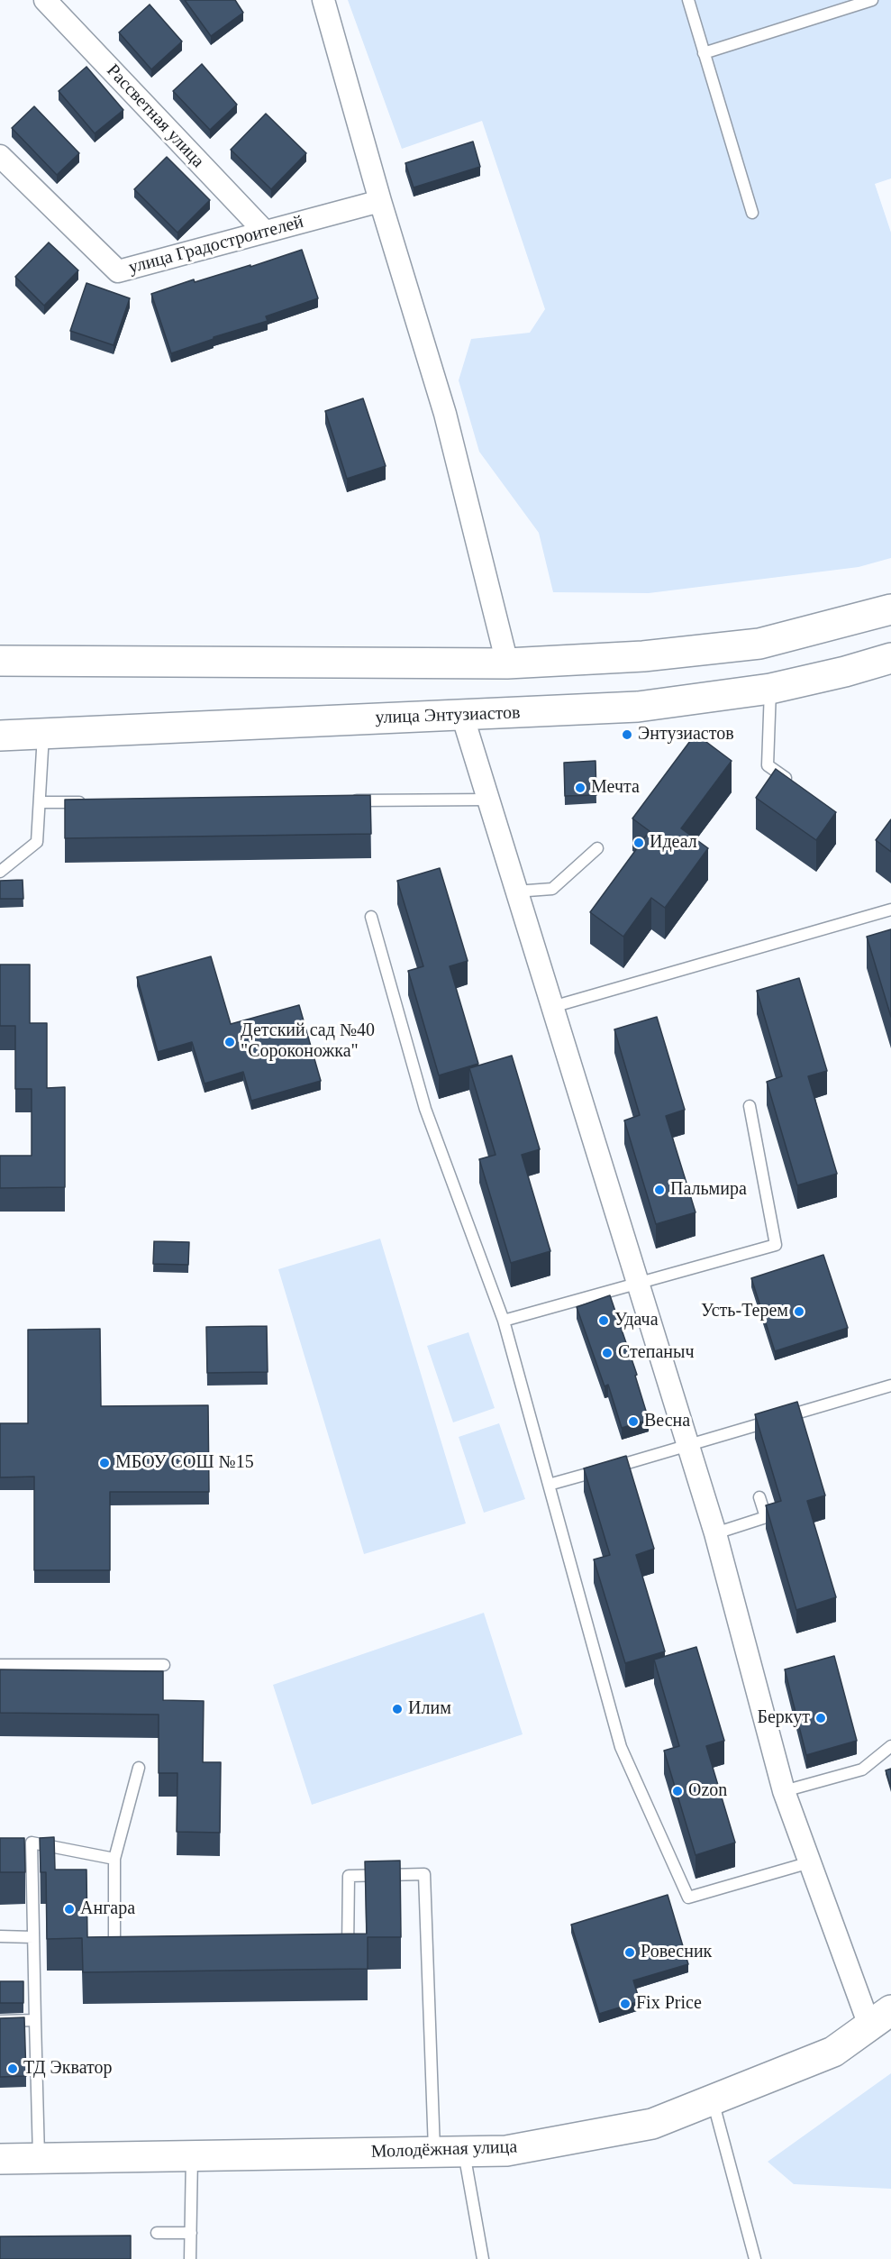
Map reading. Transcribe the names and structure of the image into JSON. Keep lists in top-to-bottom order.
{
  "streets": {
    "street": [
      "Рассветная улица",
      "улица Градостроителей",
      "улица Энтузиастов",
      "Молодёжная улица"
    ]
  },
  "crossings": [
    ["Рассветная улица", "улица Градостроителей"]
  ],
  "places": [
    "Энтузиастов",
    "Мечта",
    "Идеал",
    "Детский сад №40 \"Сороконожка\"",
    "Пальмира",
    "Усть-Терем",
    "Удача",
    "Степаныч",
    "Весна",
    "МБОУ СОШ №15",
    "Илим",
    "Беркут",
    "Ozon",
    "Ангара",
    "Ровесник",
    "Fix Price",
    "ТД Экватор"
  ]
}
